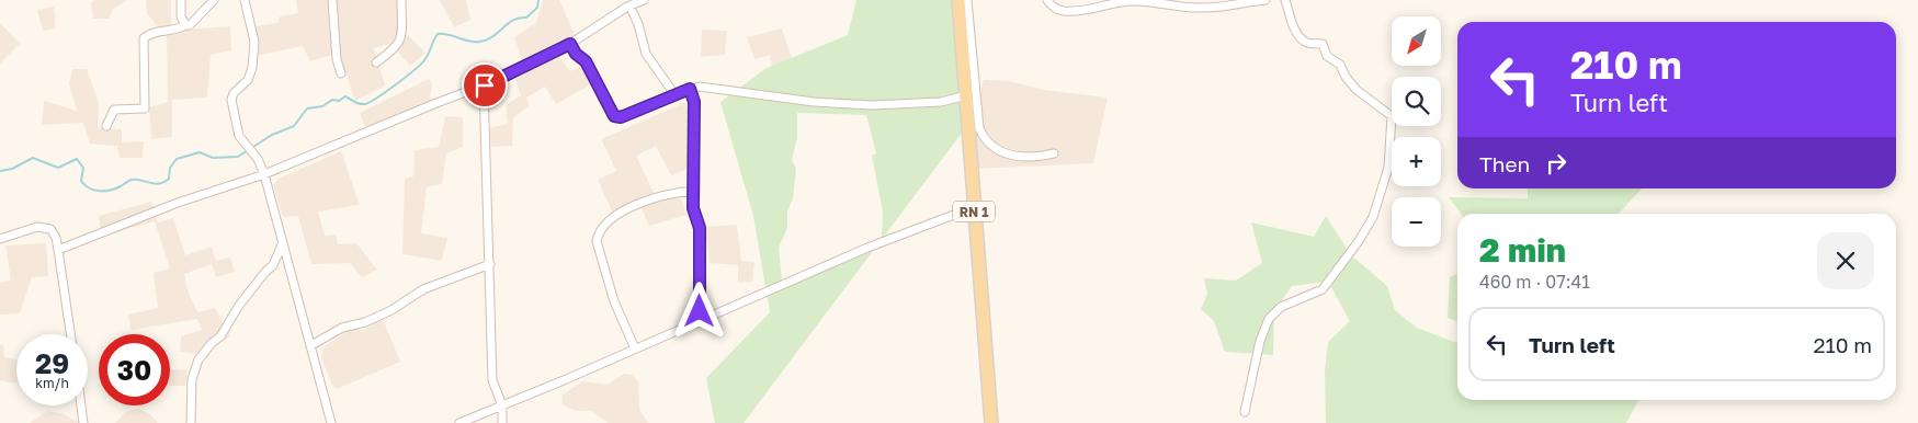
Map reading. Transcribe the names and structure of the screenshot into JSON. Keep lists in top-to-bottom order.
{
  "streets": {
    "main road": ["RN 1"]
  },
  "north": "bottom left",
  "page": {
    "map_buttons": ["+", "−"],
    "turn": ["210 m", "Turn left"],
    "then": "Then",
    "heading": ["2 min", "460 m · 07:41"],
    "list": [
      {
        "name": "Turn left",
        "value": "210 m"
      }
    ],
    "speed": "29 km/h",
    "limit": "30"
  }
}
